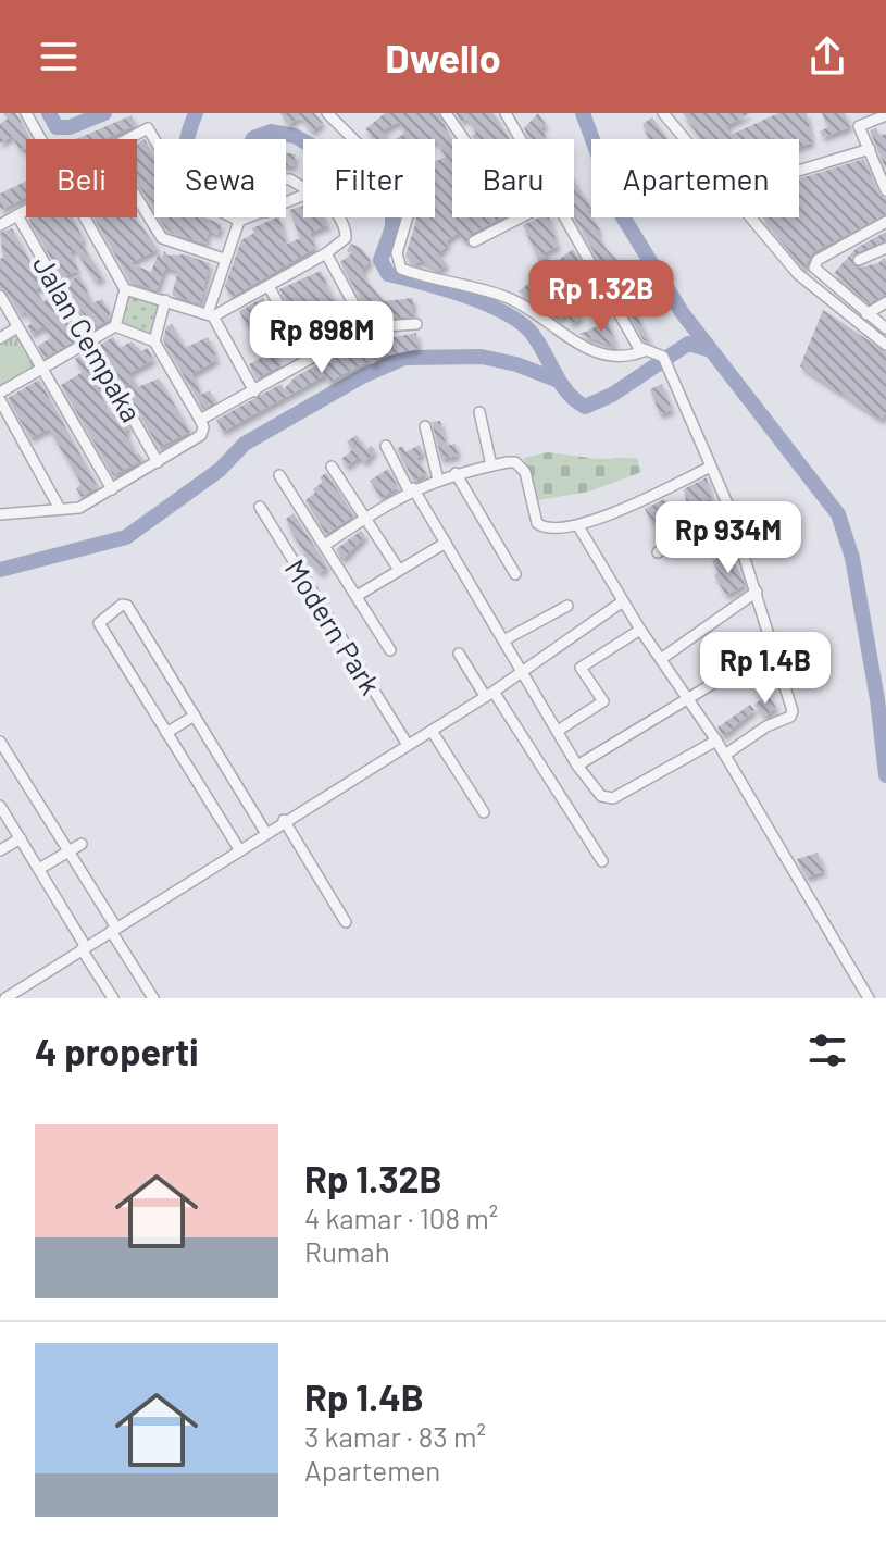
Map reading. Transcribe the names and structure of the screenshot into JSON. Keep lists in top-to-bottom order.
{
  "streets": {
    "street": ["Jalan Cempaka", "Modern Park"]
  },
  "page": {
    "header": "Dwello",
    "chip": [
      "Beli",
      "Sewa",
      "Filter",
      "Baru",
      "Apartemen"
    ],
    "price": [
      "Rp 1.32B",
      "Rp 898M",
      "Rp 934M",
      "Rp 1.4B"
    ],
    "heading": "4 properti",
    "list": [
      {
        "name": "Rp 1.32B",
        "note": "4 kamar · 108 m² · Rumah"
      },
      {
        "name": "Rp 1.4B",
        "note": "3 kamar · 83 m² · Apartemen"
      }
    ]
  }
}
